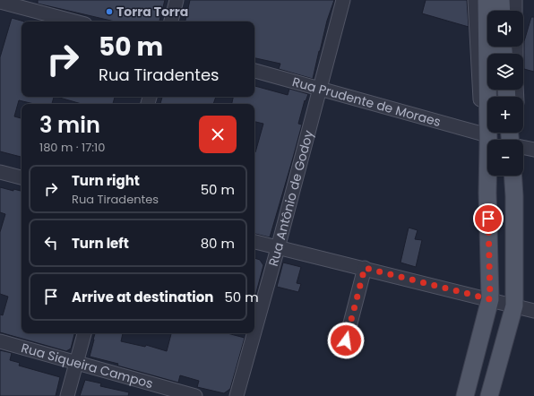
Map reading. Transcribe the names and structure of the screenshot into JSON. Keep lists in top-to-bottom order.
{
  "streets": {
    "street": ["Rua Prudente de Moraes", "Rua Antônio de Godoy", "Rua Siqueira Campos"]
  },
  "crossings": [
    ["Rua Prudente de Moraes", "Rua Antônio de Godoy"]
  ],
  "places": ["Torra Torra"],
  "page": {
    "map_buttons": ["+", "−"],
    "turn": ["50 m", "Rua Tiradentes"],
    "heading": ["3 min", "180 m · 17:10"],
    "list": [
      {
        "name": "Turn right",
        "note": "Rua Tiradentes",
        "value": "50 m"
      },
      {
        "name": "Turn left",
        "value": "80 m"
      },
      {
        "name": "Arrive at destination",
        "value": "50 m"
      }
    ]
  }
}
